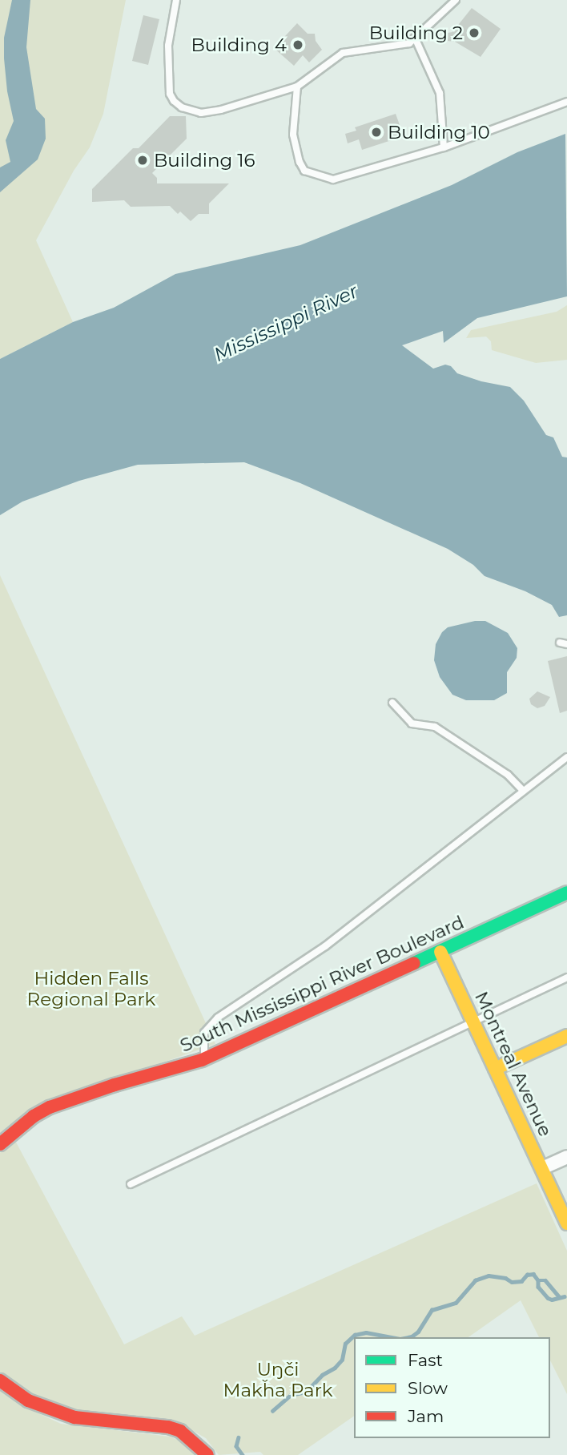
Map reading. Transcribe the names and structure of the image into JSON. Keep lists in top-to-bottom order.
{
  "streets": {
    "street": ["South Mississippi River Boulevard", "Montreal Avenue"]
  },
  "crossings": [
    ["South Mississippi River Boulevard", "Montreal Avenue"]
  ],
  "water": ["Mississippi River"],
  "parks": ["Hidden Falls Regional Park", "Uŋči Makȟa Park"],
  "places": [
    "Building 2",
    "Building 4",
    "Building 10",
    "Building 16"
  ],
  "legend": ["Fast", "Slow", "Jam"]
}
